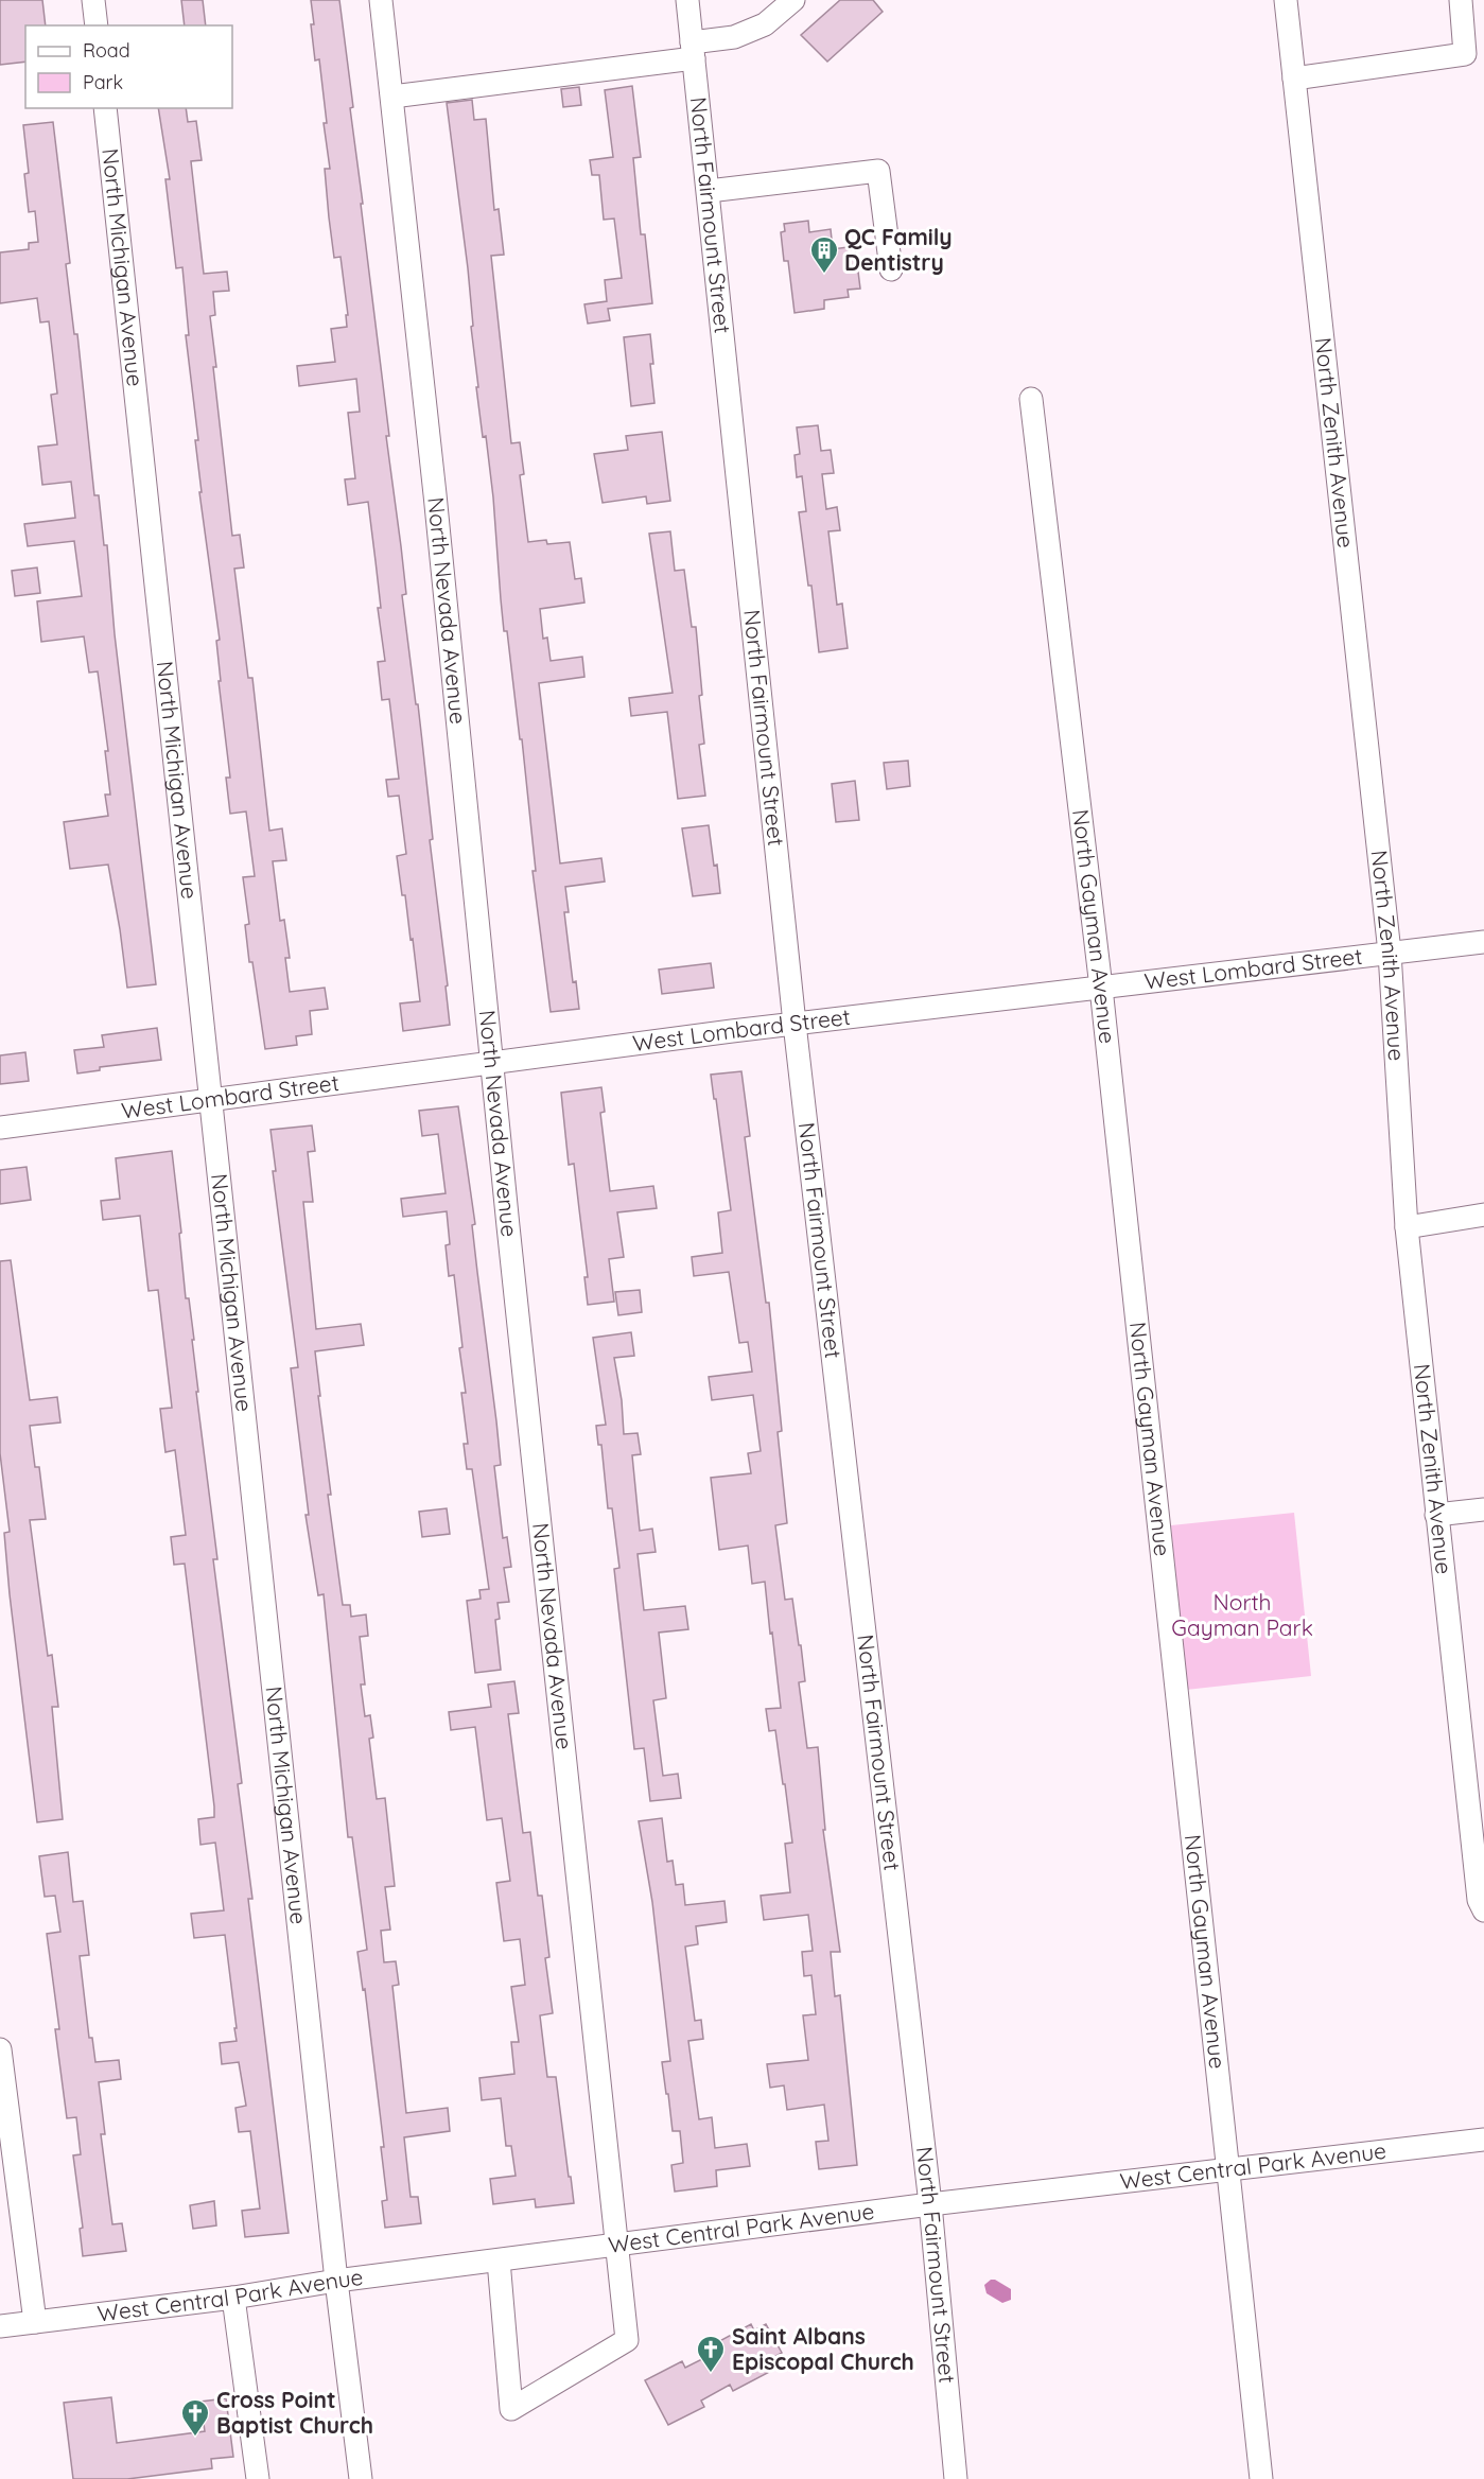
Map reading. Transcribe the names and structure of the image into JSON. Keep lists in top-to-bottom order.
{
  "streets": {
    "street": [
      "North Fairmount Street",
      "North Michigan Avenue",
      "North Zenith Avenue",
      "North Nevada Avenue",
      "North Gayman Avenue",
      "West Lombard Street",
      "West Central Park Avenue"
    ]
  },
  "crossings": [
    ["North Fairmount Street", "West Lombard Street"],
    ["North Fairmount Street", "West Central Park Avenue"],
    ["North Michigan Avenue", "West Lombard Street"],
    ["North Michigan Avenue", "West Central Park Avenue"],
    ["North Zenith Avenue", "West Lombard Street"],
    ["North Nevada Avenue", "West Lombard Street"],
    ["North Nevada Avenue", "West Central Park Avenue"],
    ["North Gayman Avenue", "West Lombard Street"],
    ["North Gayman Avenue", "West Central Park Avenue"]
  ],
  "parks": ["North Gayman Park"],
  "places": {
    "building": ["QC Family Dentistry"],
    "church": ["Saint Albans Episcopal Church", "Cross Point Baptist Church"]
  },
  "legend": ["Road", "Park"]
}
